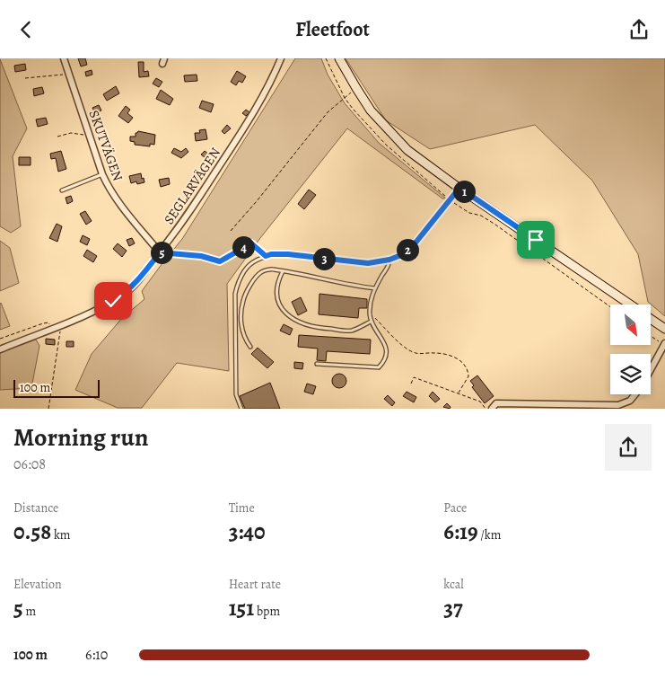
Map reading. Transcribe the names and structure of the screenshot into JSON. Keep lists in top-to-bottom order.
{
  "streets": {
    "street": ["SKUTVÄGEN", "SEGLARVÄGEN"]
  },
  "crossings": [
    ["SKUTVÄGEN", "SEGLARVÄGEN"]
  ],
  "scale_bar": "100 m",
  "north": "bottom right",
  "page": {
    "header": "Fleetfoot",
    "pins": [
      "1",
      "4",
      "2",
      "5",
      "3"
    ],
    "scale": "100 m",
    "heading": ["Morning run", "06:08"],
    "stats": [
      ["Distance", "0.58 km"],
      ["Time", "3:40"],
      ["Pace", "6:19 /km"],
      ["Elevation", "5 m"],
      ["Heart rate", "151 bpm"],
      ["kcal", "37"]
    ],
    "list": [
      {
        "name": "100 m",
        "note": "6:10"
      }
    ]
  }
}
